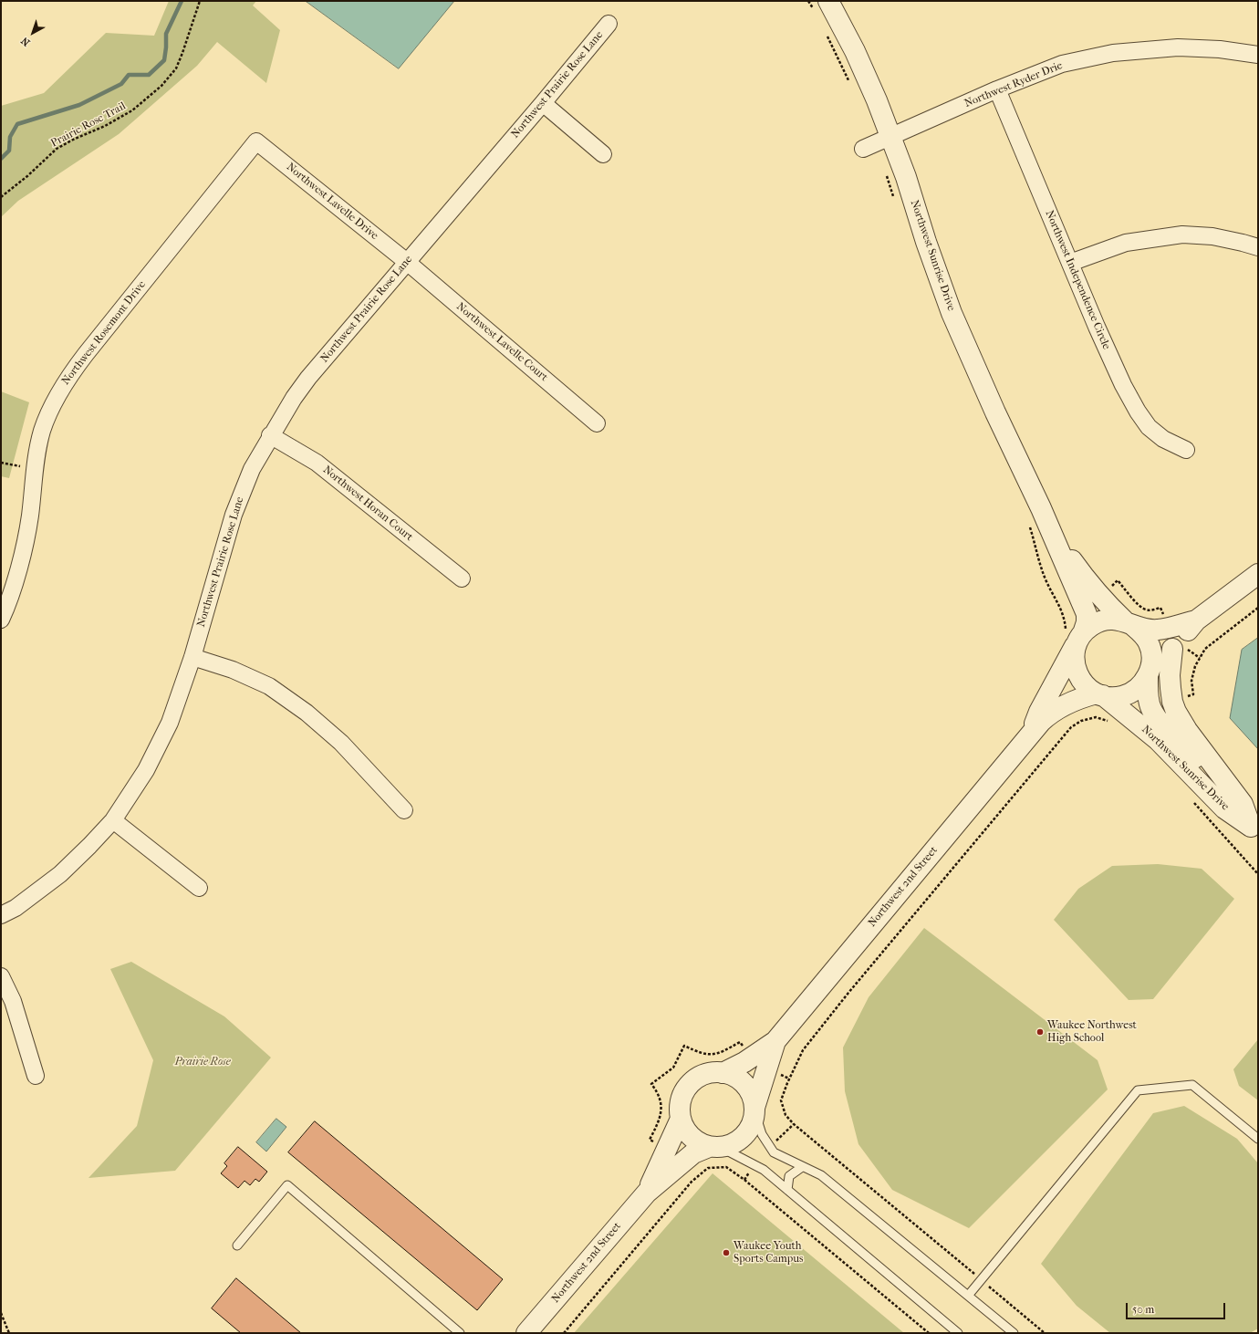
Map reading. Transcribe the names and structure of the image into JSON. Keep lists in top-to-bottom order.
{
  "streets": {
    "street": [
      "Northwest Prairie Rose Lane",
      "Northwest Ryder Drie",
      "Northwest Lavelle Drive",
      "Northwest Sunrise Drive",
      "Northwest Independence Circle",
      "Northwest Rosemont Drive",
      "Northwest Lavelle Court",
      "Northwest Horan Court",
      "Northwest 2nd Street"
    ],
    "path": ["Prairie Rose Trail"]
  },
  "crossings": [
    ["Northwest Prairie Rose Lane", "Northwest Lavelle Drive"],
    ["Northwest Prairie Rose Lane", "Northwest Lavelle Court"],
    ["Northwest Prairie Rose Lane", "Northwest Horan Court"],
    ["Northwest Ryder Drie", "Northwest Sunrise Drive"],
    ["Northwest Ryder Drie", "Northwest Independence Circle"],
    ["Northwest Lavelle Drive", "Northwest Rosemont Drive"],
    ["Northwest Lavelle Drive", "Northwest Lavelle Court"],
    ["Northwest Sunrise Drive", "Northwest 2nd Street"]
  ],
  "parks": ["Prairie Rose"],
  "places": ["Waukee Northwest High School", "Waukee Youth Sports Campus"],
  "scale_bar": "50 m",
  "north": "bottom left"
}
